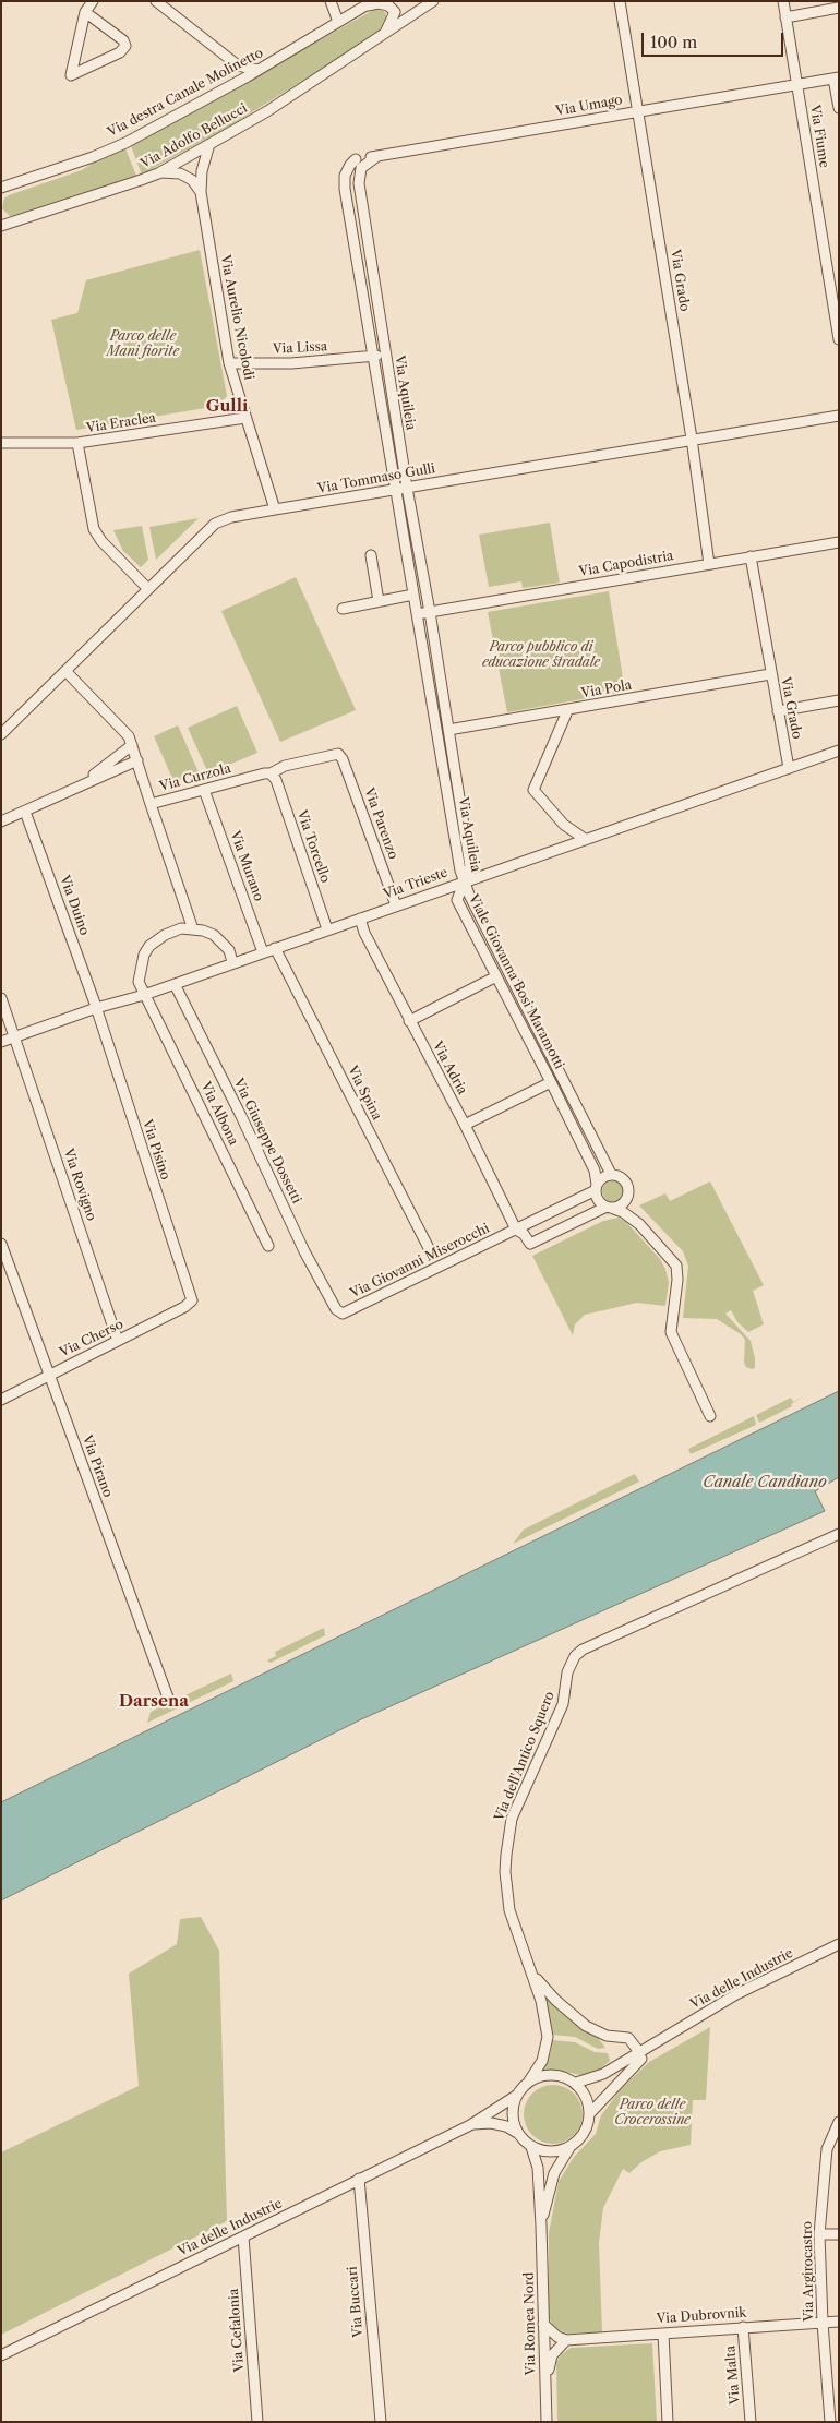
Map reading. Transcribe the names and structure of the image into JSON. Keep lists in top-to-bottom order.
{
  "streets": {
    "street": [
      "Via destra Canale Molinetto",
      "Via Umago",
      "Via Adolfo Bellucci",
      "Via Fiume",
      "Via Grado",
      "Via Aurelio Nicolodi",
      "Via Lissa",
      "Via Aquileia",
      "Via Eraclea",
      "Via Tommaso Gulli",
      "Via Capodistria",
      "Via Pola",
      "Via Curzola",
      "Via Parenzo",
      "Via Torcello",
      "Via Murano",
      "Via Trieste",
      "Via Duino",
      "Viale Giovanna Bosi Maramotti",
      "Via Adria",
      "Via Spina",
      "Via Albona",
      "Via Giuseppe Dossetti",
      "Via Pisino",
      "Via Rovigno",
      "Via Giovanni Miserocchi",
      "Via Cherso",
      "Via Pirano",
      "Via dell'Antico Squero",
      "Via delle Industrie",
      "Via Argirocastro",
      "Via Buccari",
      "Via Dubrovnik",
      "Via Romea Nord",
      "Via Cefalonia",
      "Via Malta"
    ]
  },
  "crossings": [
    ["Via Umago", "Via Fiume"],
    ["Via Umago", "Via Grado"],
    ["Via Umago", "Via Aquileia"],
    ["Via Adolfo Bellucci", "Via Aurelio Nicolodi"],
    ["Via Grado", "Via Tommaso Gulli"],
    ["Via Grado", "Via Capodistria"],
    ["Via Grado", "Via Pola"],
    ["Via Grado", "Via Trieste"],
    ["Via Aurelio Nicolodi", "Via Lissa"],
    ["Via Aurelio Nicolodi", "Via Eraclea"],
    ["Via Aurelio Nicolodi", "Via Tommaso Gulli"],
    ["Via Lissa", "Via Aquileia"],
    ["Via Aquileia", "Via Tommaso Gulli"],
    ["Via Aquileia", "Via Capodistria"],
    ["Via Aquileia", "Via Pola"],
    ["Via Aquileia", "Via Trieste"],
    ["Via Aquileia", "Viale Giovanna Bosi Maramotti"],
    ["Via Tommaso Gulli", "Via Curzola"],
    ["Via Curzola", "Via Parenzo"],
    ["Via Curzola", "Via Torcello"],
    ["Via Curzola", "Via Murano"],
    ["Via Parenzo", "Via Trieste"],
    ["Via Torcello", "Via Trieste"],
    ["Via Murano", "Via Trieste"],
    ["Via Trieste", "Via Duino"],
    ["Via Trieste", "Viale Giovanna Bosi Maramotti"],
    ["Via Trieste", "Via Adria"],
    ["Via Trieste", "Via Spina"],
    ["Via Trieste", "Via Albona"],
    ["Via Trieste", "Via Giuseppe Dossetti"],
    ["Via Trieste", "Via Pisino"],
    ["Via Trieste", "Via Rovigno"],
    ["Via Duino", "Via Pisino"],
    ["Viale Giovanna Bosi Maramotti", "Via Giovanni Miserocchi"],
    ["Via Adria", "Via Giovanni Miserocchi"],
    ["Via Giuseppe Dossetti", "Via Giovanni Miserocchi"],
    ["Via Pisino", "Via Cherso"],
    ["Via Rovigno", "Via Cherso"],
    ["Via Cherso", "Via Pirano"],
    ["Via dell'Antico Squero", "Via delle Industrie"],
    ["Via dell'Antico Squero", "Via Romea Nord"],
    ["Via delle Industrie", "Via Buccari"],
    ["Via delle Industrie", "Via Romea Nord"],
    ["Via delle Industrie", "Via Cefalonia"],
    ["Via Argirocastro", "Via Dubrovnik"],
    ["Via Dubrovnik", "Via Malta"]
  ],
  "districts": ["Gulli", "Darsena"],
  "water": ["Canale Candiano"],
  "parks": ["Parco delle Mani fiorite", "Parco pubblico di educazione stradale", "Parco delle Crocerossine"],
  "scale_bar": "100 m"
}
